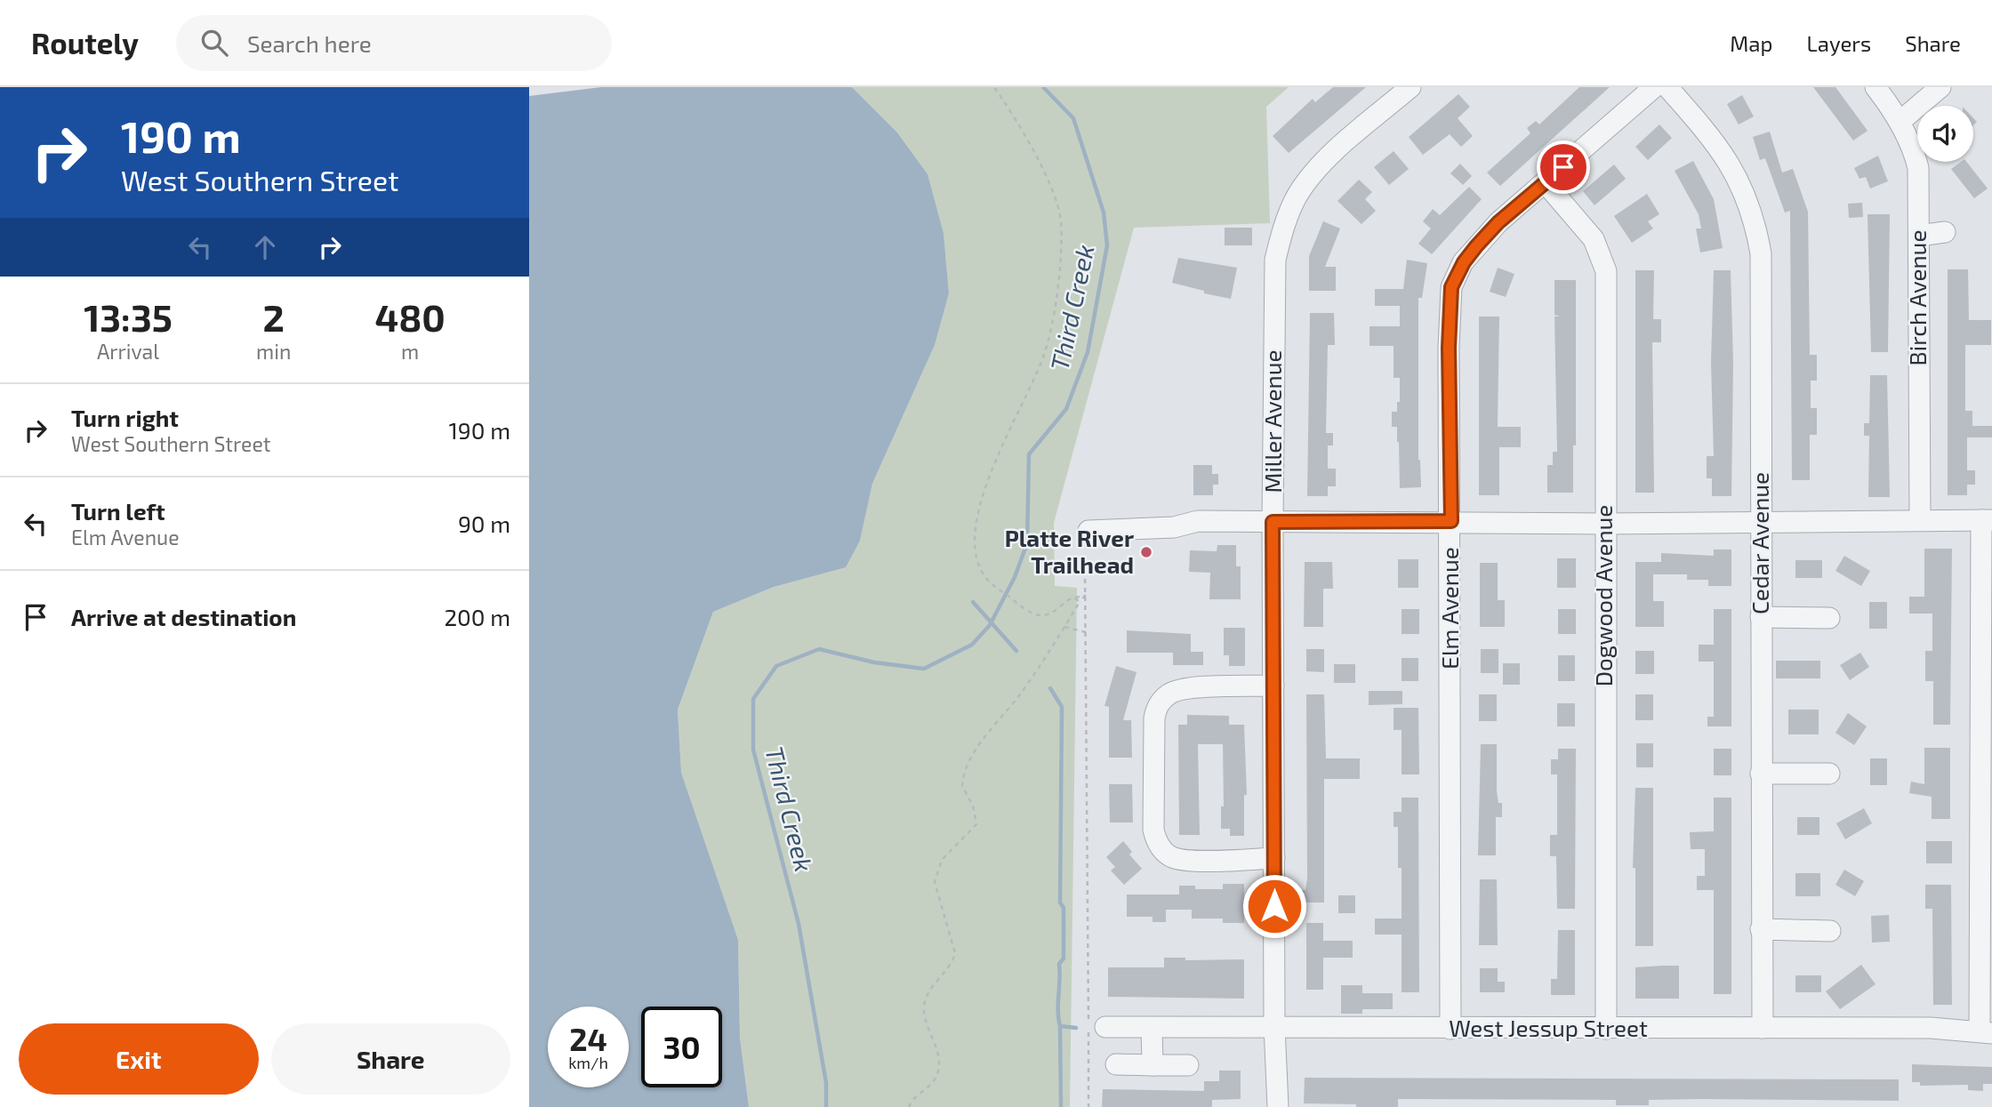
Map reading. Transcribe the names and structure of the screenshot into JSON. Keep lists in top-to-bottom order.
{
  "streets": {
    "street": [
      "Birch Avenue",
      "Miller Avenue",
      "Cedar Avenue",
      "Dogwood Avenue",
      "Elm Avenue",
      "West Jessup Street"
    ]
  },
  "crossings": [
    ["Miller Avenue", "West Jessup Street"],
    ["Cedar Avenue", "West Jessup Street"],
    ["Dogwood Avenue", "Elm Avenue"],
    ["Dogwood Avenue", "West Jessup Street"],
    ["Elm Avenue", "West Jessup Street"]
  ],
  "water": ["Third Creek"],
  "places": ["Platte River Trailhead"],
  "page": {
    "header": "Routely",
    "search": "Search here",
    "nav": ["Map", "Layers", "Share"],
    "turn": ["190 m", "West Southern Street"],
    "eta": [
      "13:35",
      "Arrival",
      "2",
      "min",
      "480",
      "m"
    ],
    "list": [
      {
        "name": "Turn right",
        "note": "West Southern Street",
        "value": "190 m"
      },
      {
        "name": "Turn left",
        "note": "Elm Avenue",
        "value": "90 m"
      },
      {
        "name": "Arrive at destination",
        "value": "200 m"
      }
    ],
    "speed": "24 km/h",
    "limit": "30",
    "buttons": ["Exit", "Share"]
  }
}
